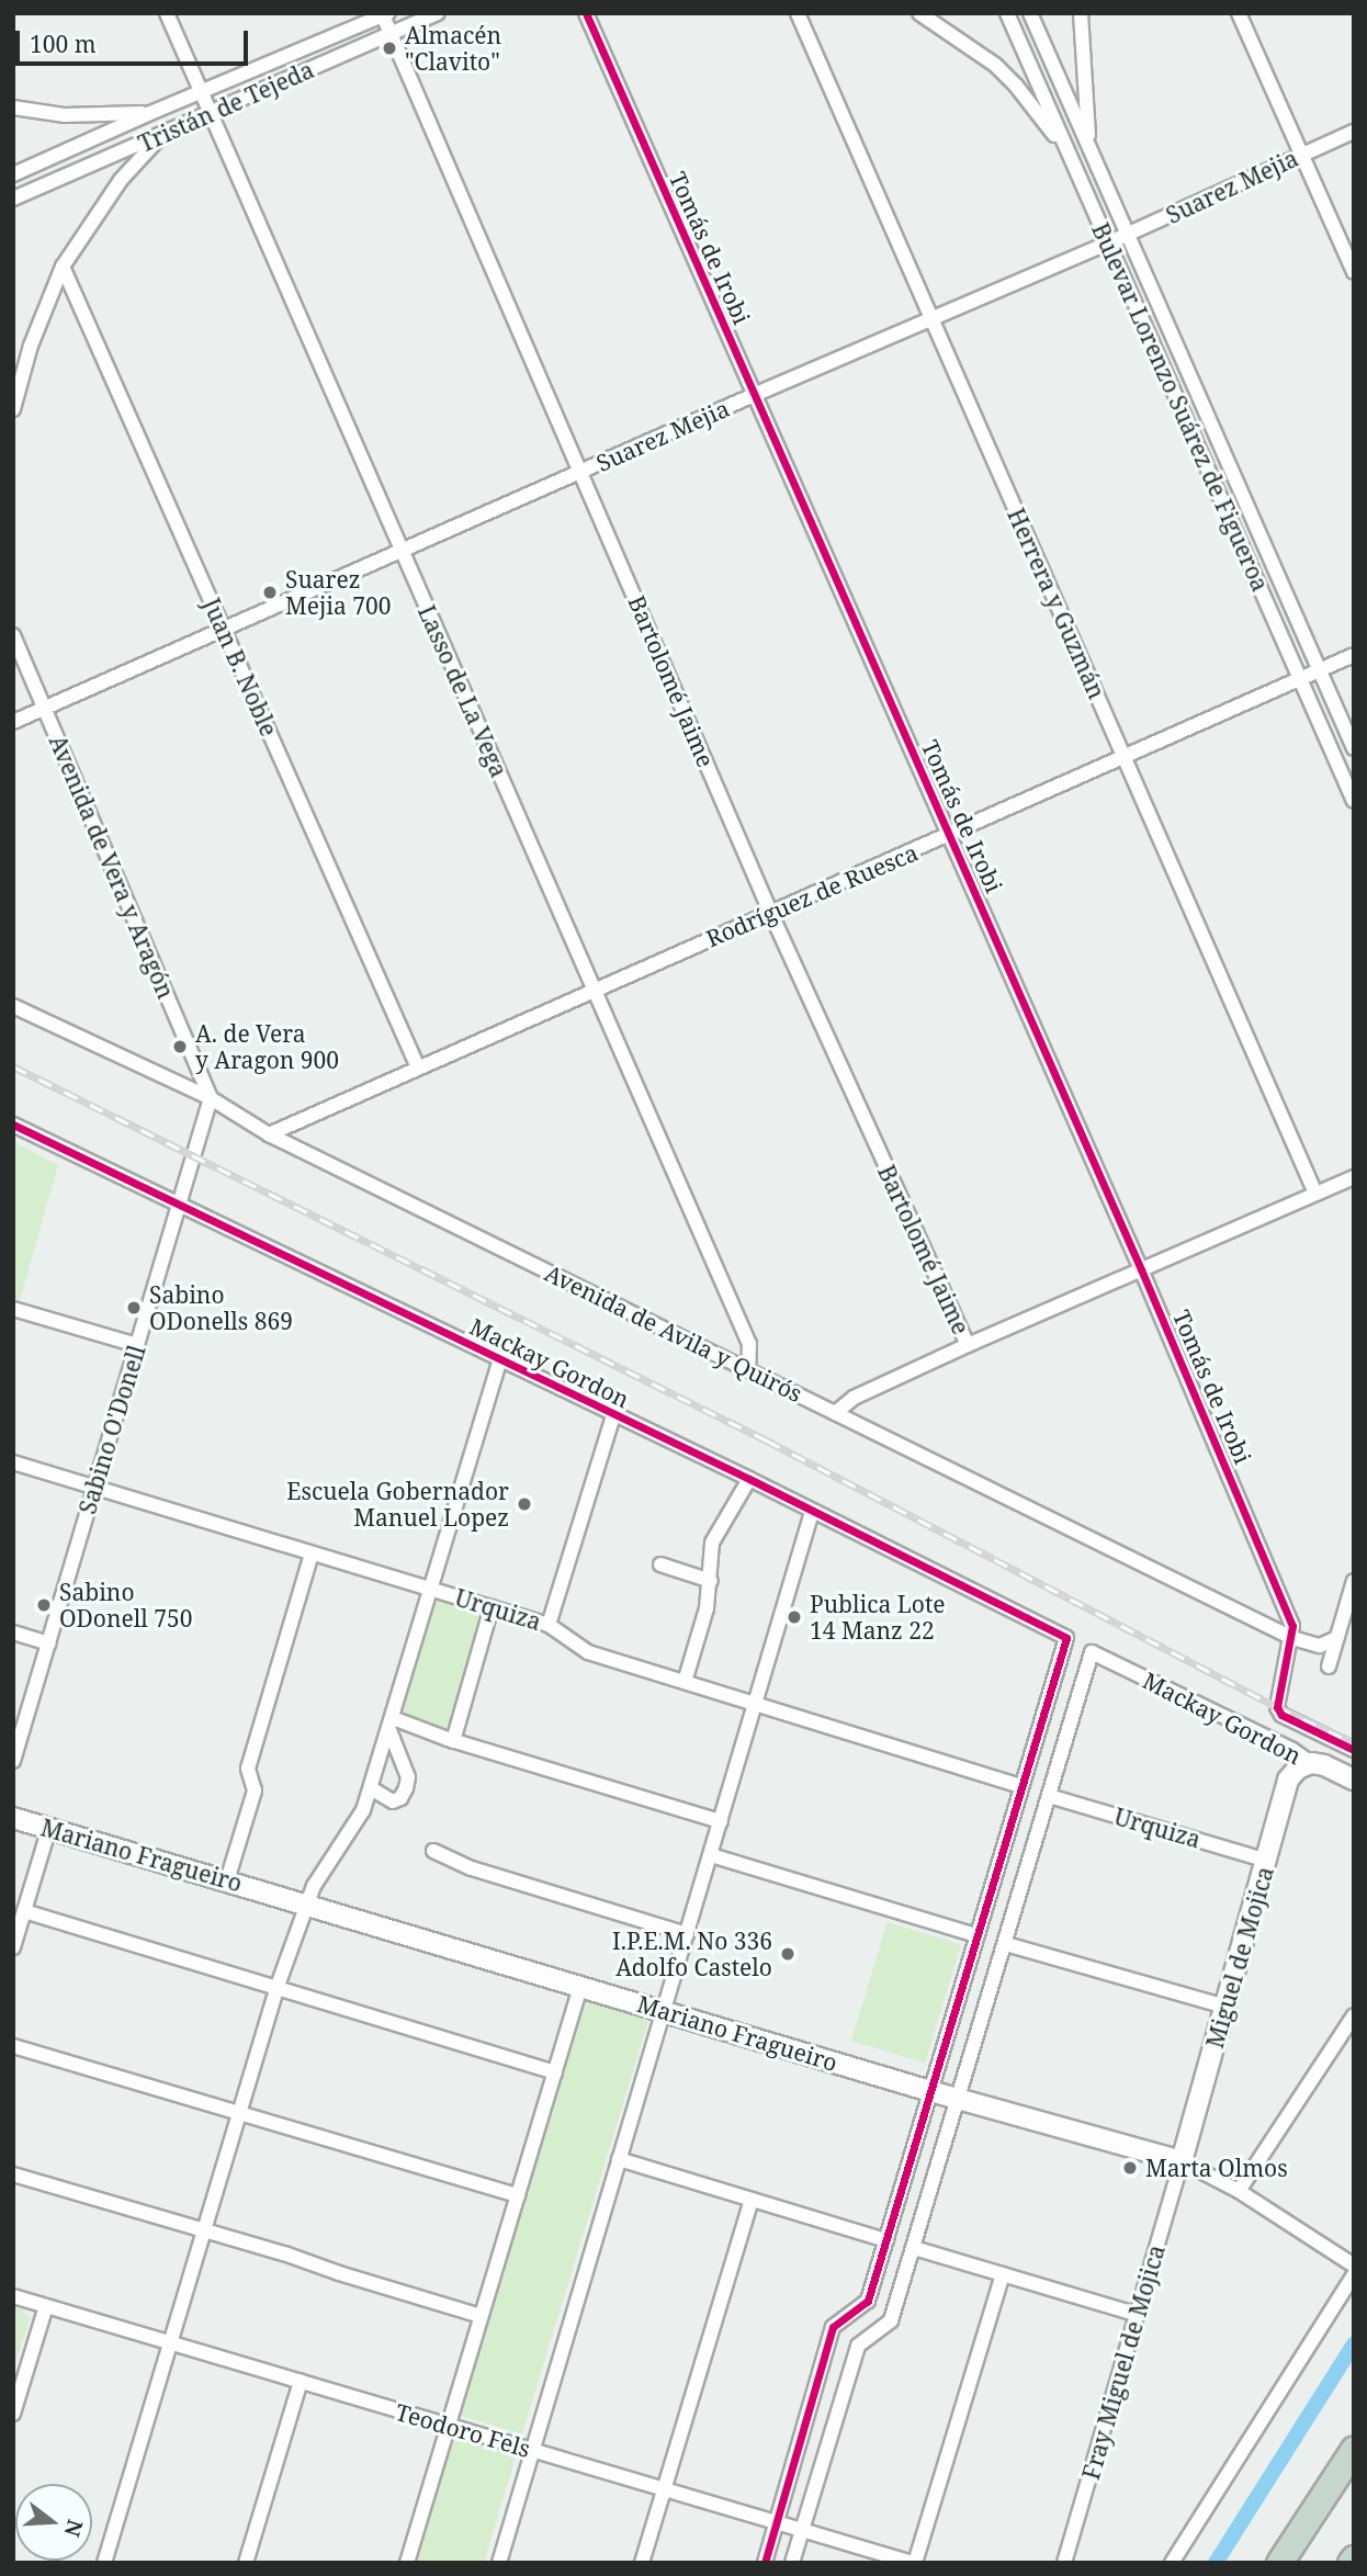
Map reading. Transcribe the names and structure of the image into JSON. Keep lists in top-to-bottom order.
{
  "streets": {
    "main road": ["Mackay Gordon", "Mariano Fragueiro", "Miguel de Mojica"],
    "street": [
      "Tristán de Tejeda",
      "Suarez Mejia",
      "Tomás de Irobi",
      "Bulevar Lorenzo Suárez de Figueroa",
      "Herrera y Guzmán",
      "Juan B. Noble",
      "Bartolomé Jaime",
      "Lasso de La Vega",
      "Avenida de Vera y Aragón",
      "Rodríguez de Ruesca",
      "Avenida de Avila y Quirós",
      "Sabino O'Donell",
      "Urquiza",
      "Fray Miguel de Mojica",
      "Teodoro Fels"
    ]
  },
  "crossings": [
    ["Tristán de Tejeda", "Bartolomé Jaime"],
    ["Tristán de Tejeda", "Lasso de La Vega"],
    ["Suarez Mejia", "Tomás de Irobi"],
    ["Suarez Mejia", "Bulevar Lorenzo Suárez de Figueroa"],
    ["Suarez Mejia", "Herrera y Guzmán"],
    ["Suarez Mejia", "Juan B. Noble"],
    ["Suarez Mejia", "Bartolomé Jaime"],
    ["Suarez Mejia", "Lasso de La Vega"],
    ["Suarez Mejia", "Avenida de Vera y Aragón"],
    ["Tomás de Irobi", "Rodríguez de Ruesca"],
    ["Tomás de Irobi", "Avenida de Avila y Quirós"],
    ["Bulevar Lorenzo Suárez de Figueroa", "Rodríguez de Ruesca"],
    ["Herrera y Guzmán", "Rodríguez de Ruesca"],
    ["Juan B. Noble", "Rodríguez de Ruesca"],
    ["Bartolomé Jaime", "Rodríguez de Ruesca"],
    ["Lasso de La Vega", "Rodríguez de Ruesca"],
    ["Lasso de La Vega", "Avenida de Avila y Quirós"],
    ["Avenida de Vera y Aragón", "Avenida de Avila y Quirós"],
    ["Avenida de Vera y Aragón", "Sabino O'Donell"],
    ["Rodríguez de Ruesca", "Avenida de Avila y Quirós"],
    ["Avenida de Avila y Quirós", "Sabino O'Donell"],
    ["Mackay Gordon", "Sabino O'Donell"],
    ["Mackay Gordon", "Urquiza"],
    ["Mackay Gordon", "Miguel de Mojica"],
    ["Sabino O'Donell", "Urquiza"],
    ["Urquiza", "Miguel de Mojica"],
    ["Mariano Fragueiro", "Miguel de Mojica"],
    ["Mariano Fragueiro", "Fray Miguel de Mojica"],
    ["Miguel de Mojica", "Fray Miguel de Mojica"]
  ],
  "places": [
    "Almacén \"Clavito\"",
    "Suarez Mejia 700",
    "A. de Vera y Aragon 900",
    "Sabino ODonells 869",
    "Escuela Gobernador Manuel Lopez",
    "Sabino ODonell 750",
    "Publica Lote 14 Manz 22",
    "I.P.E.M. No 336 Adolfo Castelo",
    "Marta Olmos"
  ],
  "scale_bar": "100 m",
  "north": "right"
}
